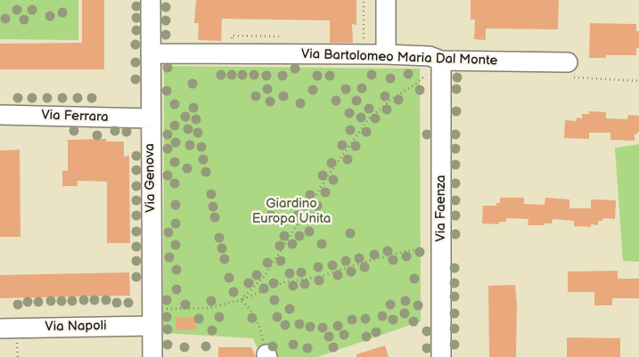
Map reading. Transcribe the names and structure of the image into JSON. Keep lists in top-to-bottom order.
{
  "streets": {
    "street": [
      "Via Bartolomeo Maria Dal Monte",
      "Via Ferrara",
      "Via Genova",
      "Via Faenza",
      "Via Napoli"
    ]
  },
  "crossings": [
    ["Via Bartolomeo Maria Dal Monte", "Via Genova"],
    ["Via Bartolomeo Maria Dal Monte", "Via Faenza"],
    ["Via Ferrara", "Via Genova"],
    ["Via Genova", "Via Napoli"]
  ],
  "parks": ["Giardino Europa Unita"]
}
